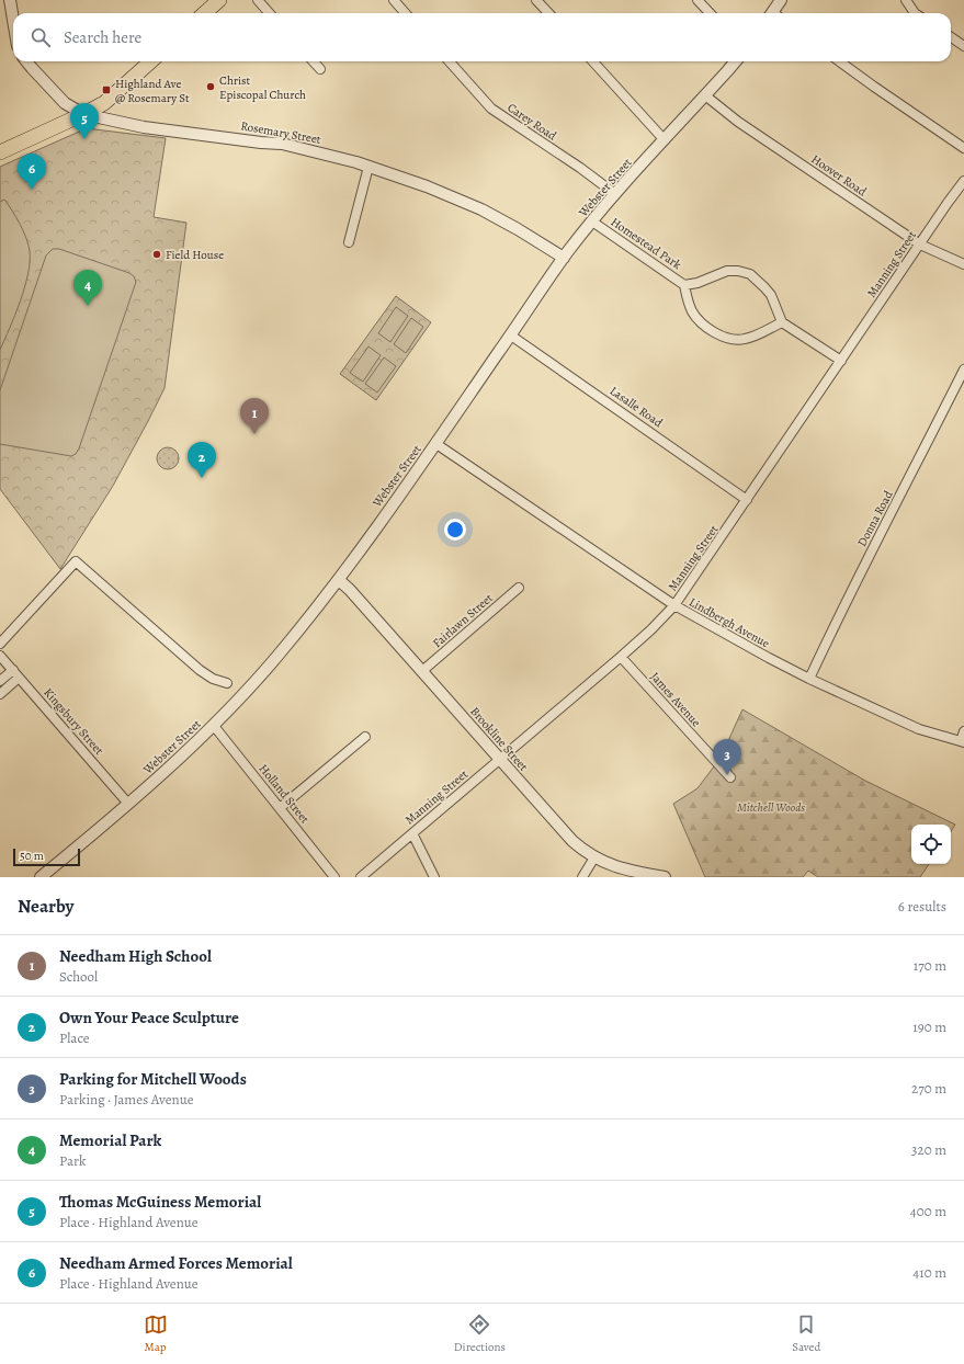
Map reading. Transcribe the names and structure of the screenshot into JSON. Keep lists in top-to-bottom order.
{
  "streets": {
    "street": [
      "Carey Road",
      "Rosemary Street",
      "Hoover Road",
      "Webster Street",
      "Homestead Park",
      "Manning Street",
      "Lasalle Road",
      "Donna Road",
      "Fairlawn Street",
      "Lindbergh Avenue",
      "James Avenue",
      "Kingsbury Street",
      "Brookline Street",
      "Holland Street"
    ]
  },
  "crossings": [
    ["Carey Road", "Webster Street"],
    ["Rosemary Street", "Webster Street"],
    ["Hoover Road", "Webster Street"],
    ["Hoover Road", "Manning Street"],
    ["Webster Street", "Homestead Park"],
    ["Webster Street", "Lasalle Road"],
    ["Webster Street", "Lindbergh Avenue"],
    ["Webster Street", "Kingsbury Street"],
    ["Webster Street", "Brookline Street"],
    ["Webster Street", "Holland Street"],
    ["Manning Street", "Lasalle Road"],
    ["Manning Street", "Lindbergh Avenue"],
    ["Manning Street", "James Avenue"],
    ["Manning Street", "Brookline Street"],
    ["Donna Road", "Lindbergh Avenue"],
    ["Fairlawn Street", "Brookline Street"]
  ],
  "parks": ["Mitchell Woods"],
  "places": {
    "other": ["Christ Episcopal Church", "Field House"],
    "transit": ["Highland Ave @ Rosemary St"]
  },
  "scale_bar": "50 m",
  "page": {
    "search": "Search here",
    "pins": [
      "5",
      "6",
      "4",
      "1",
      "2",
      "3"
    ],
    "scale": "50 m",
    "heading": ["Nearby", "6 results"],
    "list": [
      {
        "mark": "1",
        "name": "Needham High School",
        "note": "School",
        "value": "170 m"
      },
      {
        "mark": "2",
        "name": "Own Your Peace Sculpture",
        "note": "Place",
        "value": "190 m"
      },
      {
        "mark": "3",
        "name": "Parking for Mitchell Woods",
        "note": "Parking · James Avenue",
        "value": "270 m"
      },
      {
        "mark": "4",
        "name": "Memorial Park",
        "note": "Park",
        "value": "320 m"
      },
      {
        "mark": "5",
        "name": "Thomas McGuiness Memorial",
        "note": "Place · Highland Avenue",
        "value": "400 m"
      },
      {
        "mark": "6",
        "name": "Needham Armed Forces Memorial",
        "note": "Place · Highland Avenue",
        "value": "410 m"
      }
    ],
    "nav": ["Map", "Directions", "Saved"]
  }
}
